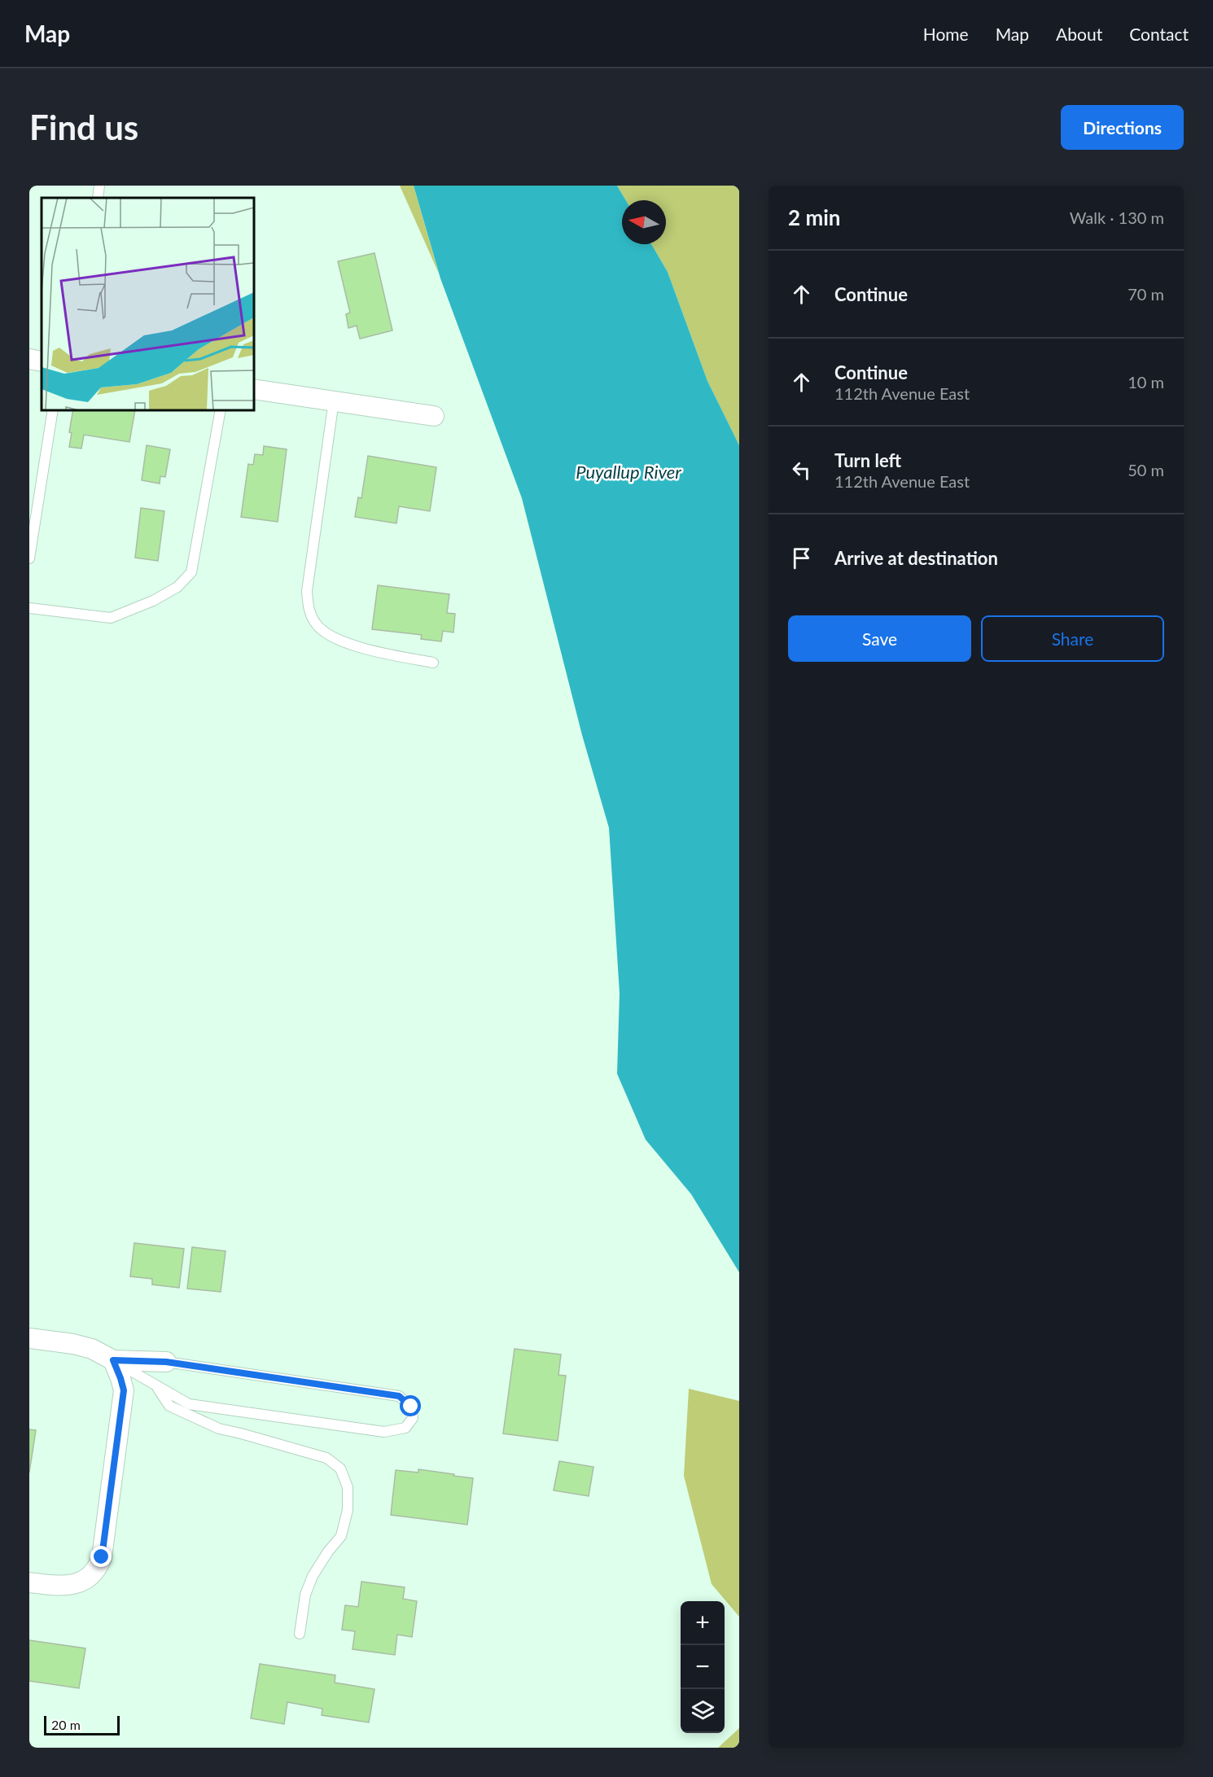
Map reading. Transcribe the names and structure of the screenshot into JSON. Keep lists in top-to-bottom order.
{
  "water": ["Puyallup River"],
  "scale_bar": "20 m",
  "north": "left",
  "page": {
    "header": "Map",
    "nav": [
      "Home",
      "Map",
      "About",
      "Contact"
    ],
    "buttons": [
      "Directions",
      ["Save", "Share"]
    ],
    "title": "Find us",
    "heading": ["2 min", "Walk · 130 m"],
    "list": [
      ["Continue", "70 m"],
      ["Continue", "112th Avenue East", "10 m"],
      ["Turn left", "112th Avenue East", "50 m"],
      "Arrive at destination"
    ],
    "map_buttons": ["+", "−"],
    "scale": "20 m"
  }
}
